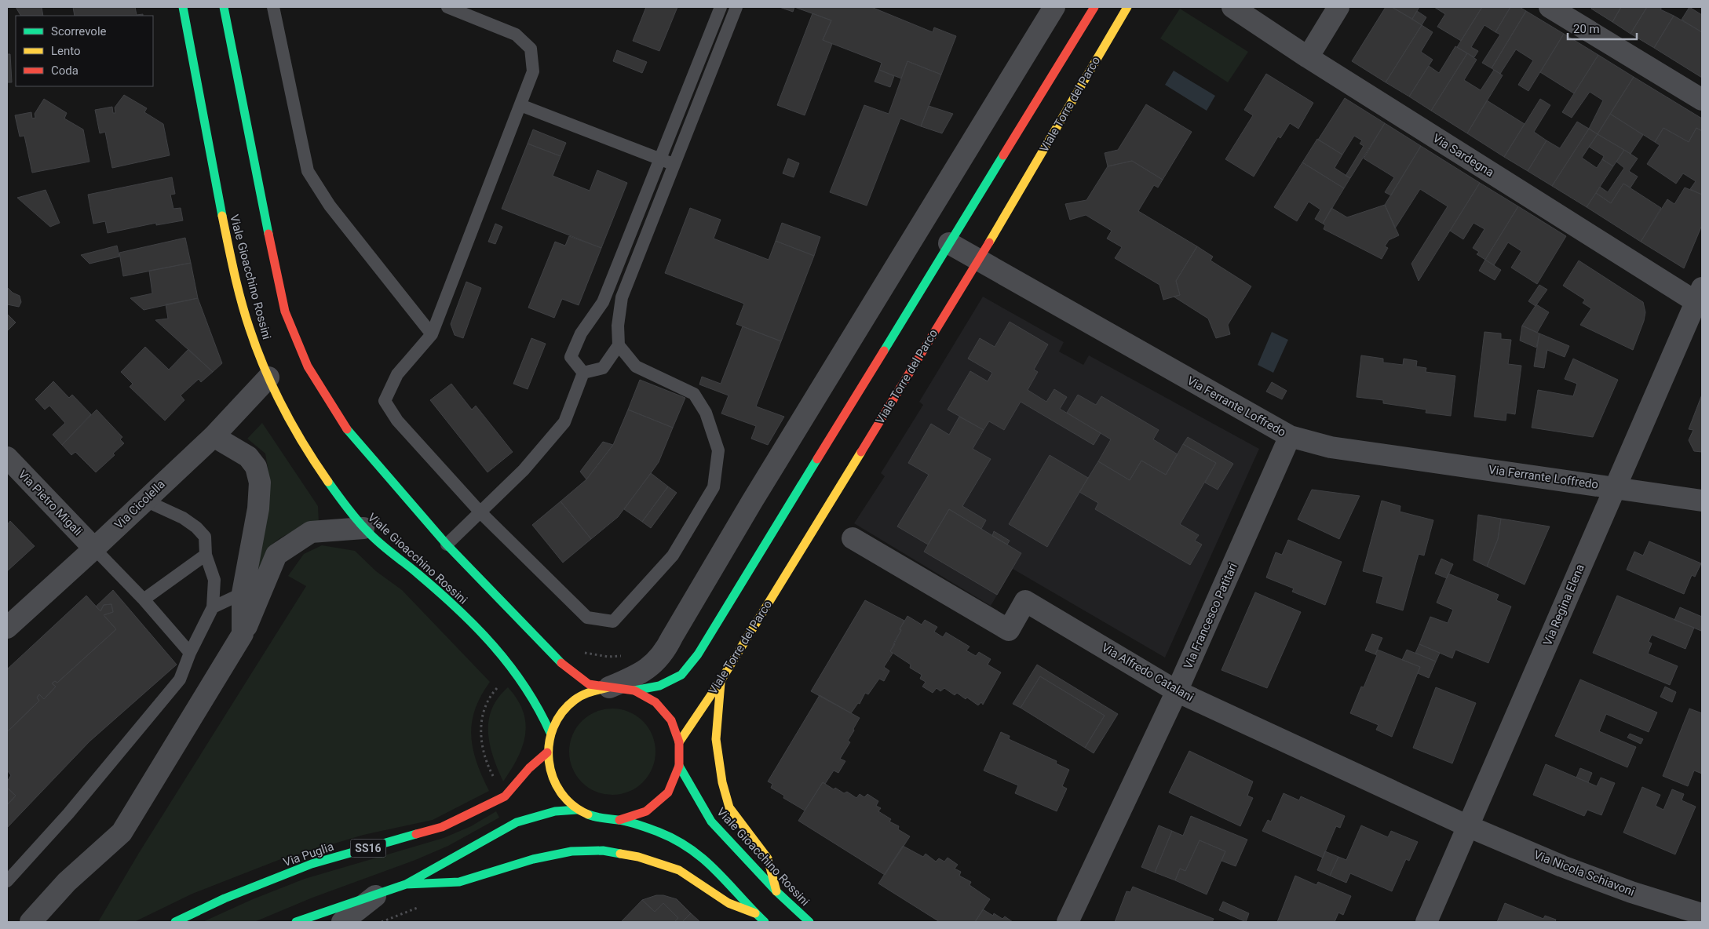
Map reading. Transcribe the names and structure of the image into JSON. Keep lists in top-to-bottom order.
{
  "streets": {
    "main road": [
      "Viale Torre del Parco",
      "Viale Gioacchino Rossini",
      "SS16",
      "Via Puglia"
    ],
    "street": [
      "Via Sardegna",
      "Via Ferrante Loffredo",
      "Via Pietro Migali",
      "Via Cicolella",
      "Via Regina Elena",
      "Via Francesco Patitari",
      "Via Alfredo Catalani",
      "Via Nicola Schiavoni"
    ]
  },
  "crossings": [
    ["Viale Torre del Parco", "Viale Gioacchino Rossini"],
    ["Viale Torre del Parco", "Via Ferrante Loffredo"],
    ["Viale Torre del Parco", "Via Puglia"],
    ["Via Sardegna", "Via Regina Elena"],
    ["Viale Gioacchino Rossini", "Via Cicolella"],
    ["Viale Gioacchino Rossini", "Via Puglia"],
    ["Via Ferrante Loffredo", "Via Regina Elena"],
    ["Via Ferrante Loffredo", "Via Francesco Patitari"],
    ["Via Pietro Migali", "Via Cicolella"],
    ["Via Regina Elena", "Via Alfredo Catalani"],
    ["Via Regina Elena", "Via Nicola Schiavoni"],
    ["Via Francesco Patitari", "Via Alfredo Catalani"],
    ["Via Alfredo Catalani", "Via Nicola Schiavoni"]
  ],
  "legend": ["Scorrevole", "Lento", "Coda"],
  "scale_bar": "20 m"
}
